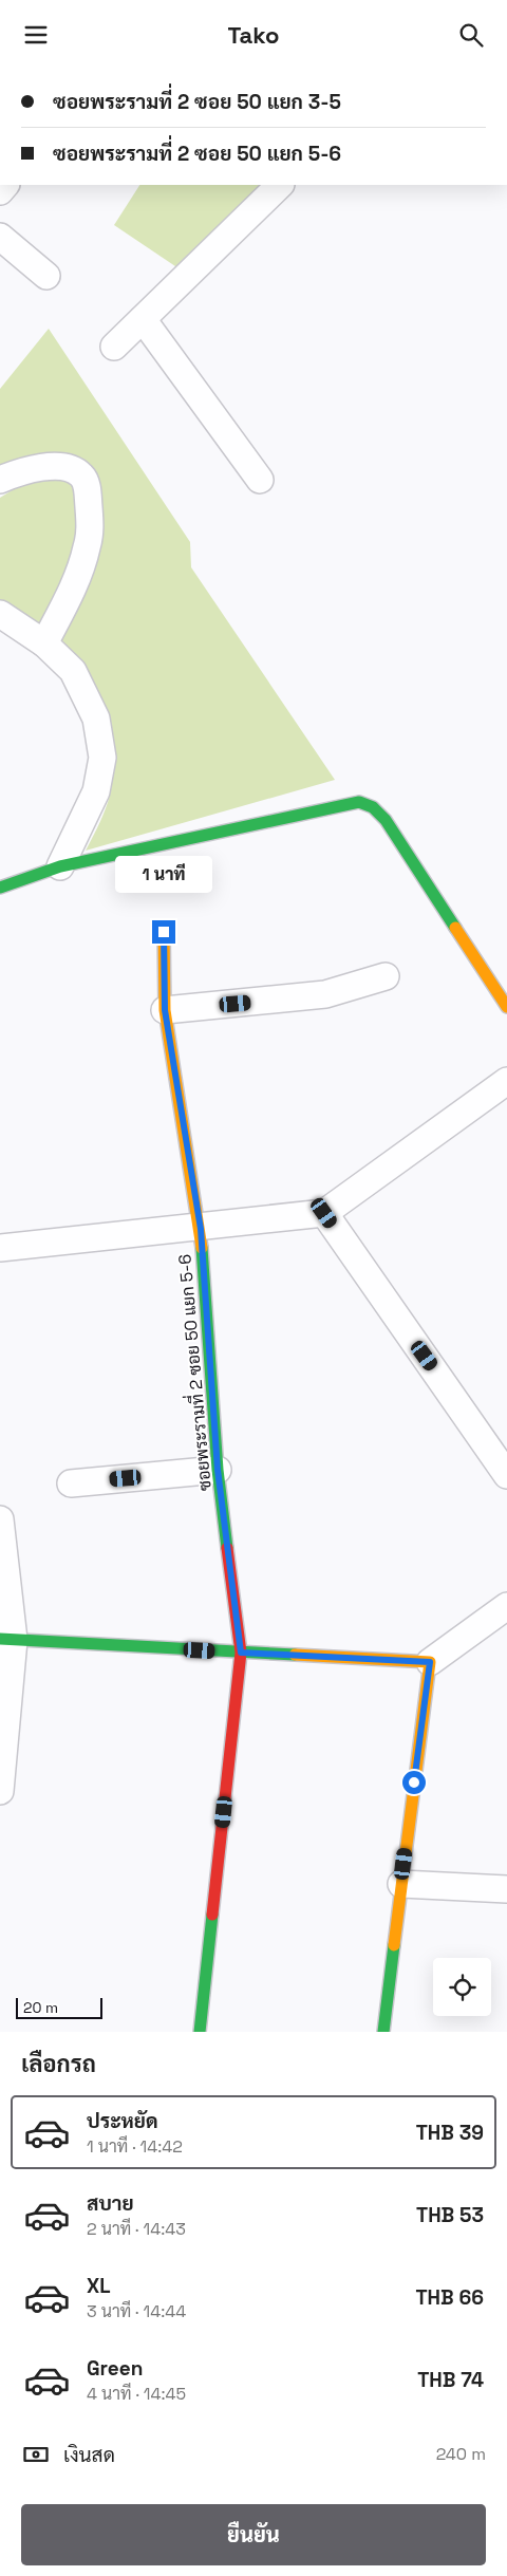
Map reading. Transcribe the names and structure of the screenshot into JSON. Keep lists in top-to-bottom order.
{
  "streets": {
    "street": ["ซอยพระรามที่ 2 ซอย 50 แยก 5-6"]
  },
  "scale_bar": "20 m",
  "page": {
    "header": "Tako",
    "banner": ["ซอยพระรามที่ 2 ซอย 50 แยก 3-5", "ซอยพระรามที่ 2 ซอย 50 แยก 5-6"],
    "bubble": "1 นาที",
    "scale": "20 m",
    "heading": "เลือกรถ",
    "list": [
      {
        "name": "ประหยัด",
        "note": "1 นาที · 14:42",
        "value": "THB 39"
      },
      {
        "name": "สบาย",
        "note": "2 นาที · 14:43",
        "value": "THB 53"
      },
      {
        "name": "XL",
        "note": "3 นาที · 14:44",
        "value": "THB 66"
      },
      {
        "name": "Green",
        "note": "4 นาที · 14:45",
        "value": "THB 74"
      }
    ],
    "pay": ["เงินสด", "240 m"],
    "buttons": "ยืนยัน"
  }
}
